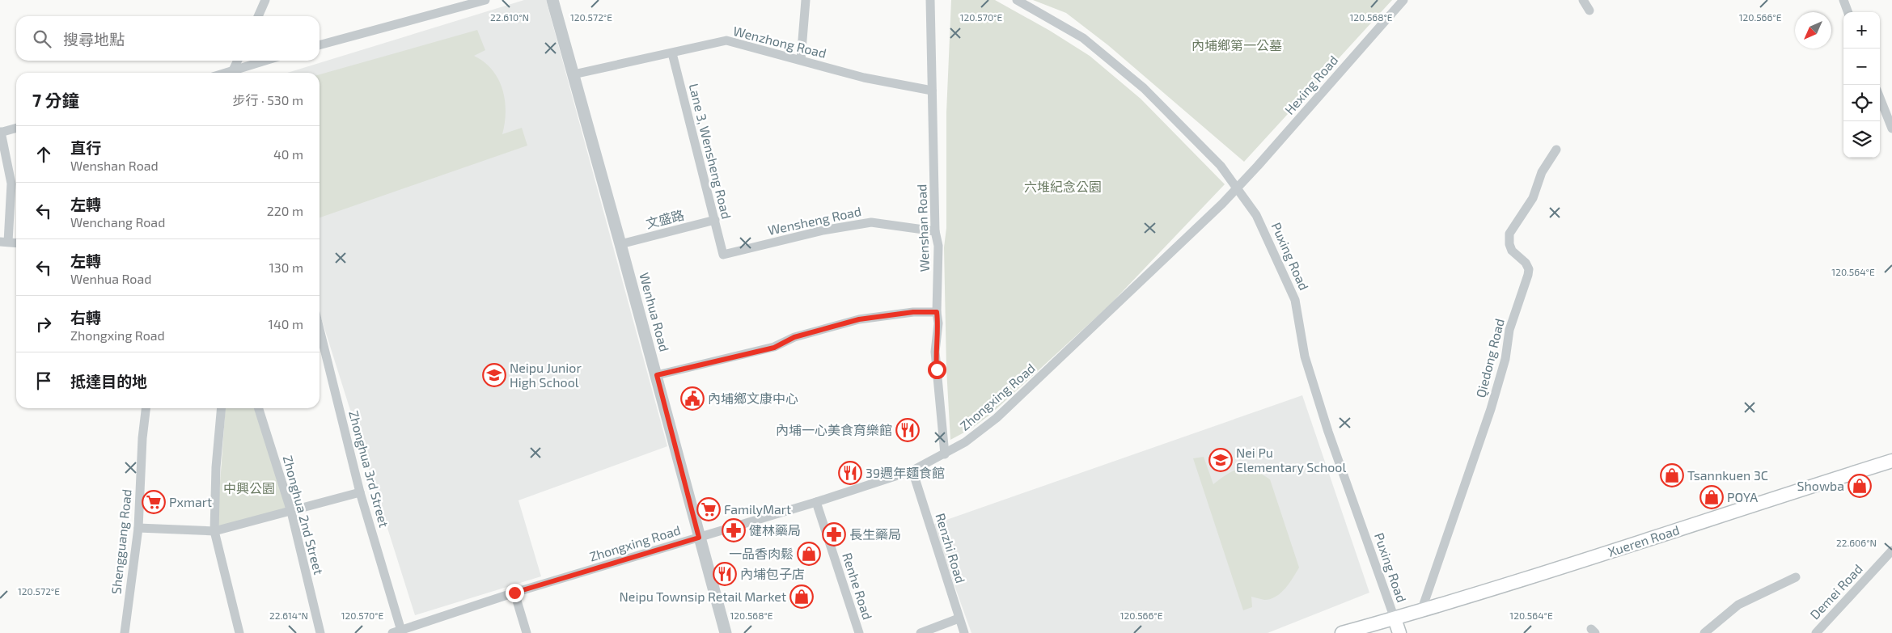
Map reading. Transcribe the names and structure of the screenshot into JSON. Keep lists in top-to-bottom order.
{
  "streets": {
    "main road": ["Xueren Road"],
    "street": [
      "Wenzhong Road",
      "Hexing Road",
      "Lane 3, Wensheng Road",
      "文盛路",
      "Wensheng Road",
      "Wenshan Road",
      "Puxing Road",
      "Wenhua Road",
      "Qiedong Road",
      "Zhongxing Road",
      "Zhonghua 3rd Street",
      "Zhonghua 2nd Street",
      "Shengguang Road",
      "Renzhi Road",
      "Renhe Road",
      "Demei Road"
    ]
  },
  "crossings": [
    ["Wenzhong Road", "Lane 3, Wensheng Road"],
    ["Wenzhong Road", "Wenshan Road"],
    ["Wenzhong Road", "Wenhua Road"],
    ["Hexing Road", "Puxing Road"],
    ["Hexing Road", "Zhongxing Road"],
    ["Lane 3, Wensheng Road", "文盛路"],
    ["Lane 3, Wensheng Road", "Wensheng Road"],
    ["文盛路", "Wenhua Road"],
    ["Wensheng Road", "Wenshan Road"],
    ["Wenshan Road", "Zhongxing Road"],
    ["Puxing Road", "Zhongxing Road"],
    ["Puxing Road", "Xueren Road"],
    ["Wenhua Road", "Zhongxing Road"],
    ["Qiedong Road", "Xueren Road"],
    ["Zhongxing Road", "Zhonghua 3rd Street"],
    ["Zhongxing Road", "Renzhi Road"],
    ["Zhongxing Road", "Renhe Road"]
  ],
  "parks": ["內埔鄉第一公墓", "六堆紀念公園", "中興公園"],
  "places": {
    "school or university": ["Neipu Junior High School", "Nei Pu Elementary School"],
    "public building": ["內埔鄉文康中心"],
    "restaurant": ["內埔一心美食育樂館", "39週年麵食館", "內埔包子店"],
    "shop": [
      "Tsannkuen 3C",
      "Showba",
      "POYA",
      "一品香肉鬆",
      "Neipu Townsip Retail Market"
    ],
    "supermarket": ["Pxmart", "FamilyMart"],
    "pharmacy": ["健林藥局", "長生藥局"]
  },
  "north": "bottom left",
  "page": {
    "map_buttons": ["+", "−"],
    "search": "搜尋地點",
    "heading": ["7 分鐘", "步行 · 530 m"],
    "list": [
      ["直行", "Wenshan Road", "40 m"],
      ["左轉", "Wenchang Road", "220 m"],
      ["左轉", "Wenhua Road", "130 m"],
      ["右轉", "Zhongxing Road", "140 m"],
      "抵達目的地"
    ]
  },
  "coordinates": [
    "22.610°N",
    "120.572°E",
    "120.570°E",
    "120.568°E",
    "120.566°E",
    "120.564°E",
    "22.606°N",
    "22.614°N"
  ]
}
